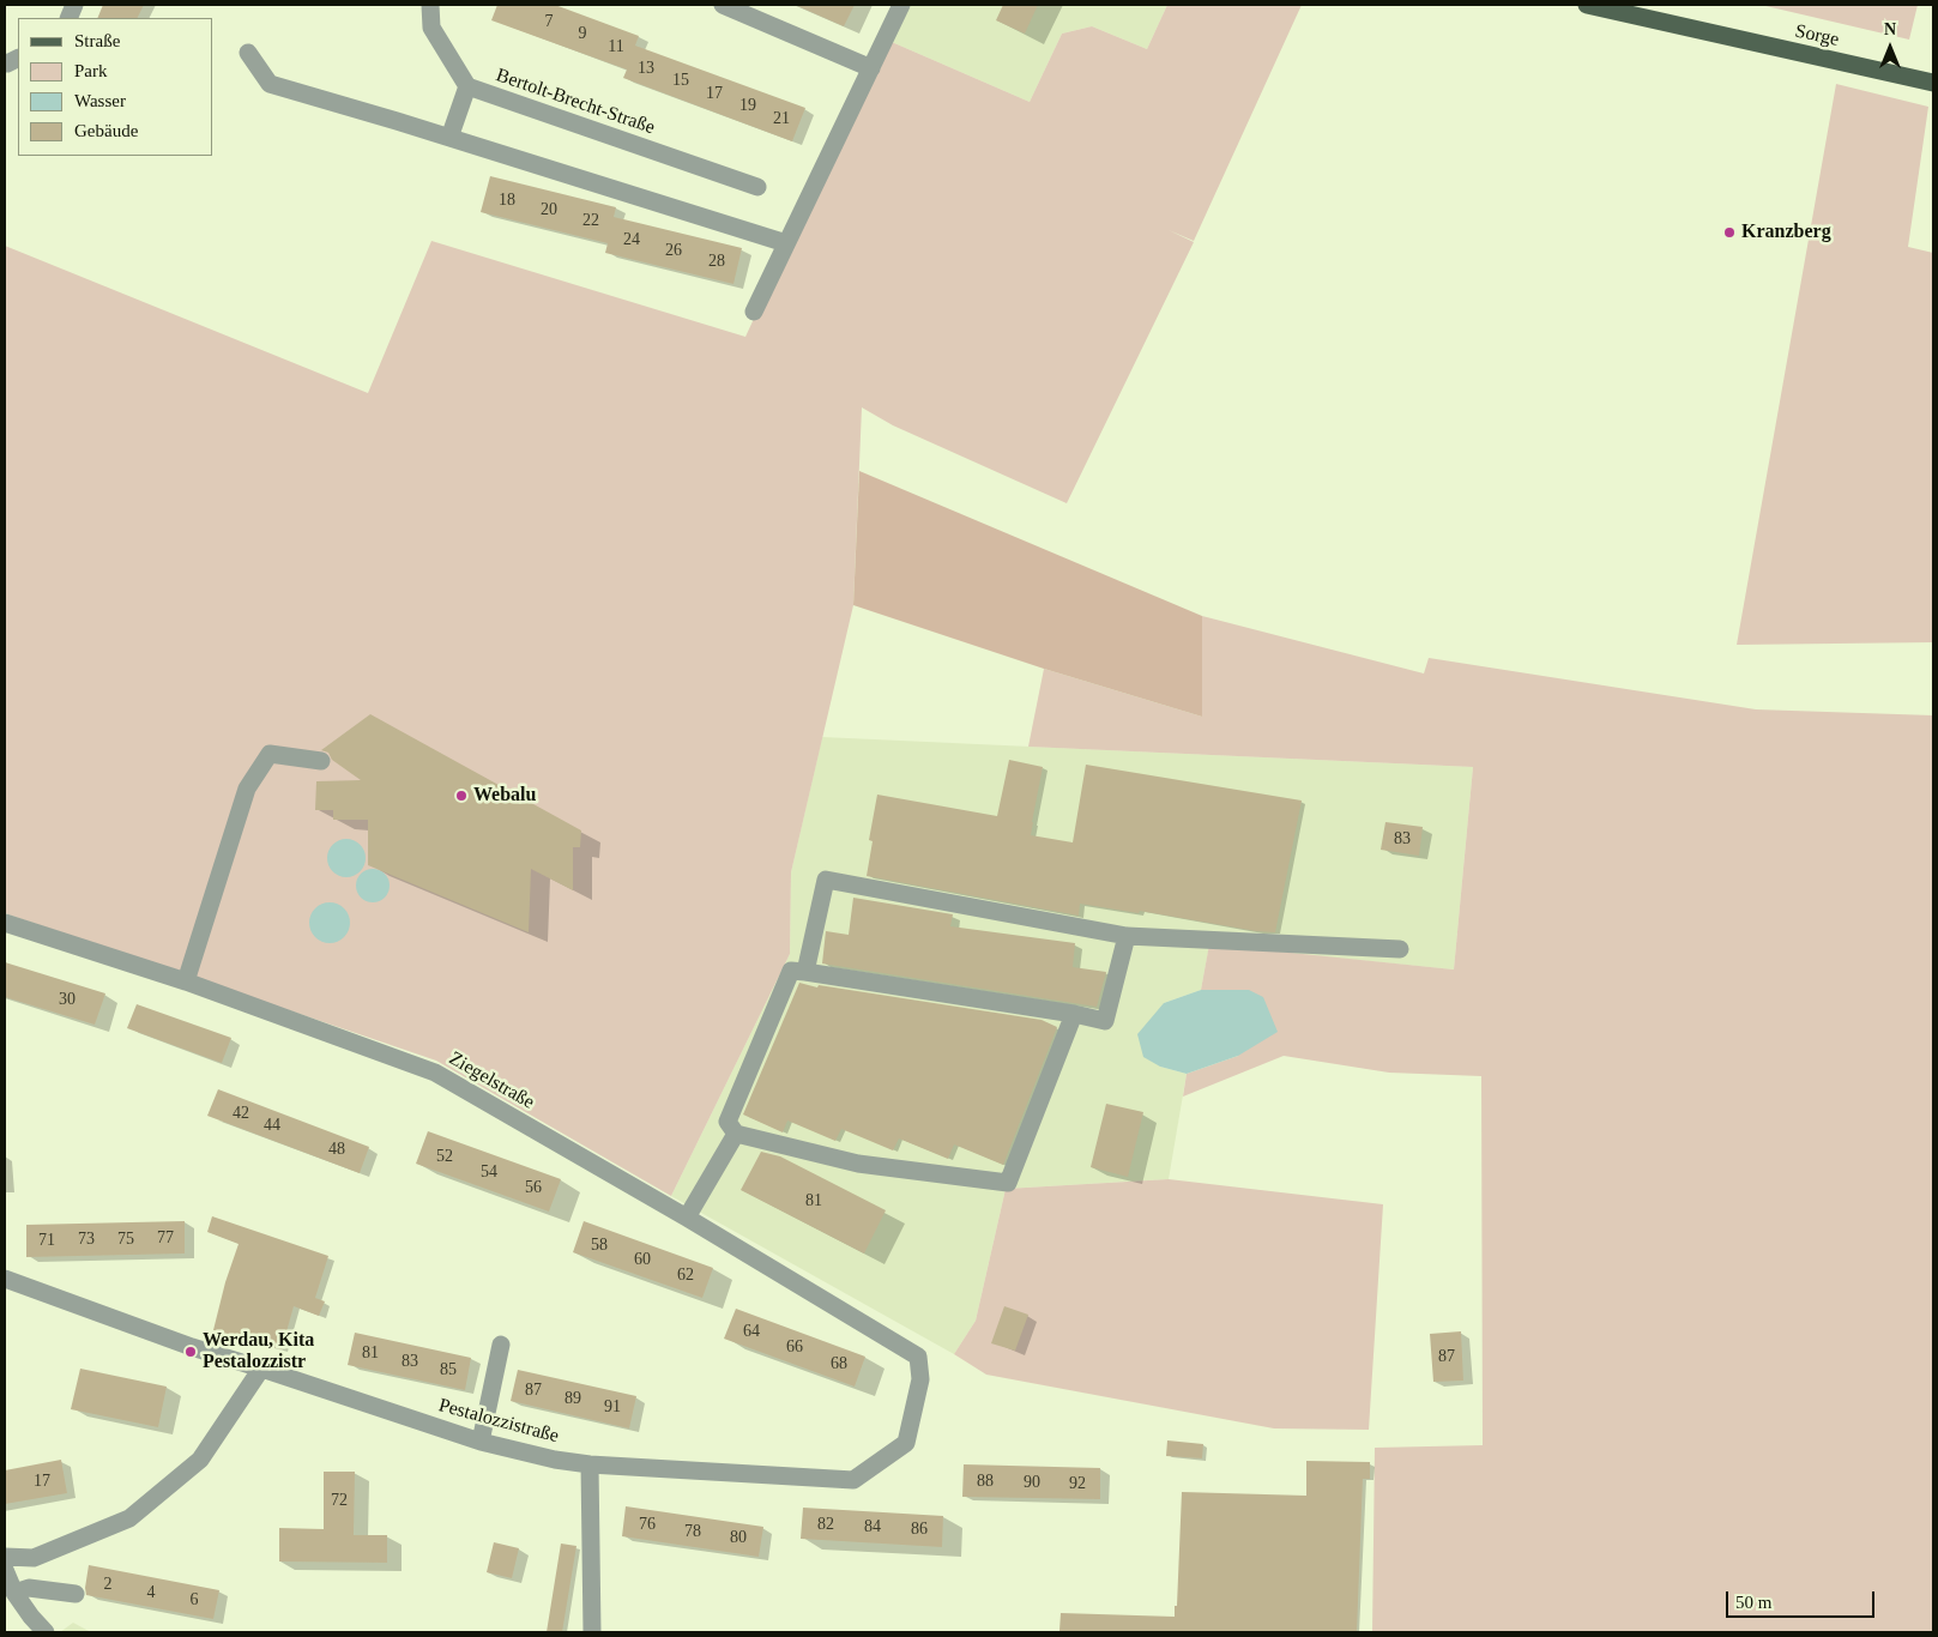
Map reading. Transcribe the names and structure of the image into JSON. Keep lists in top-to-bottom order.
{
  "streets": {
    "main road": ["Sorge"],
    "street": ["Bertolt-Brecht-Straße", "Ziegelstraße", "Pestalozzistraße"]
  },
  "crossings": [
    ["Ziegelstraße", "Pestalozzistraße"]
  ],
  "places": ["Kranzberg", "Webalu", "Werdau, Kita Pestalozzistr"],
  "house_numbers": [
    "7",
    "9",
    "11",
    "13",
    "15",
    "17",
    "19",
    "21",
    "18",
    "20",
    "22",
    "24",
    "26",
    "28",
    "83",
    "30",
    "42",
    "44",
    "48",
    "52",
    "54",
    "56",
    "81",
    "77",
    "73",
    "75",
    "71",
    "58",
    "60",
    "62",
    "64",
    "66",
    "81",
    "87",
    "83",
    "68",
    "85",
    "87",
    "89",
    "91",
    "17",
    "88",
    "90",
    "92",
    "72",
    "76",
    "82",
    "84",
    "86",
    "78",
    "80",
    "2",
    "4",
    "6"
  ],
  "legend": [
    "Straße",
    "Park",
    "Wasser",
    "Gebäude"
  ],
  "scale_bar": "50 m",
  "north": "top"
}
